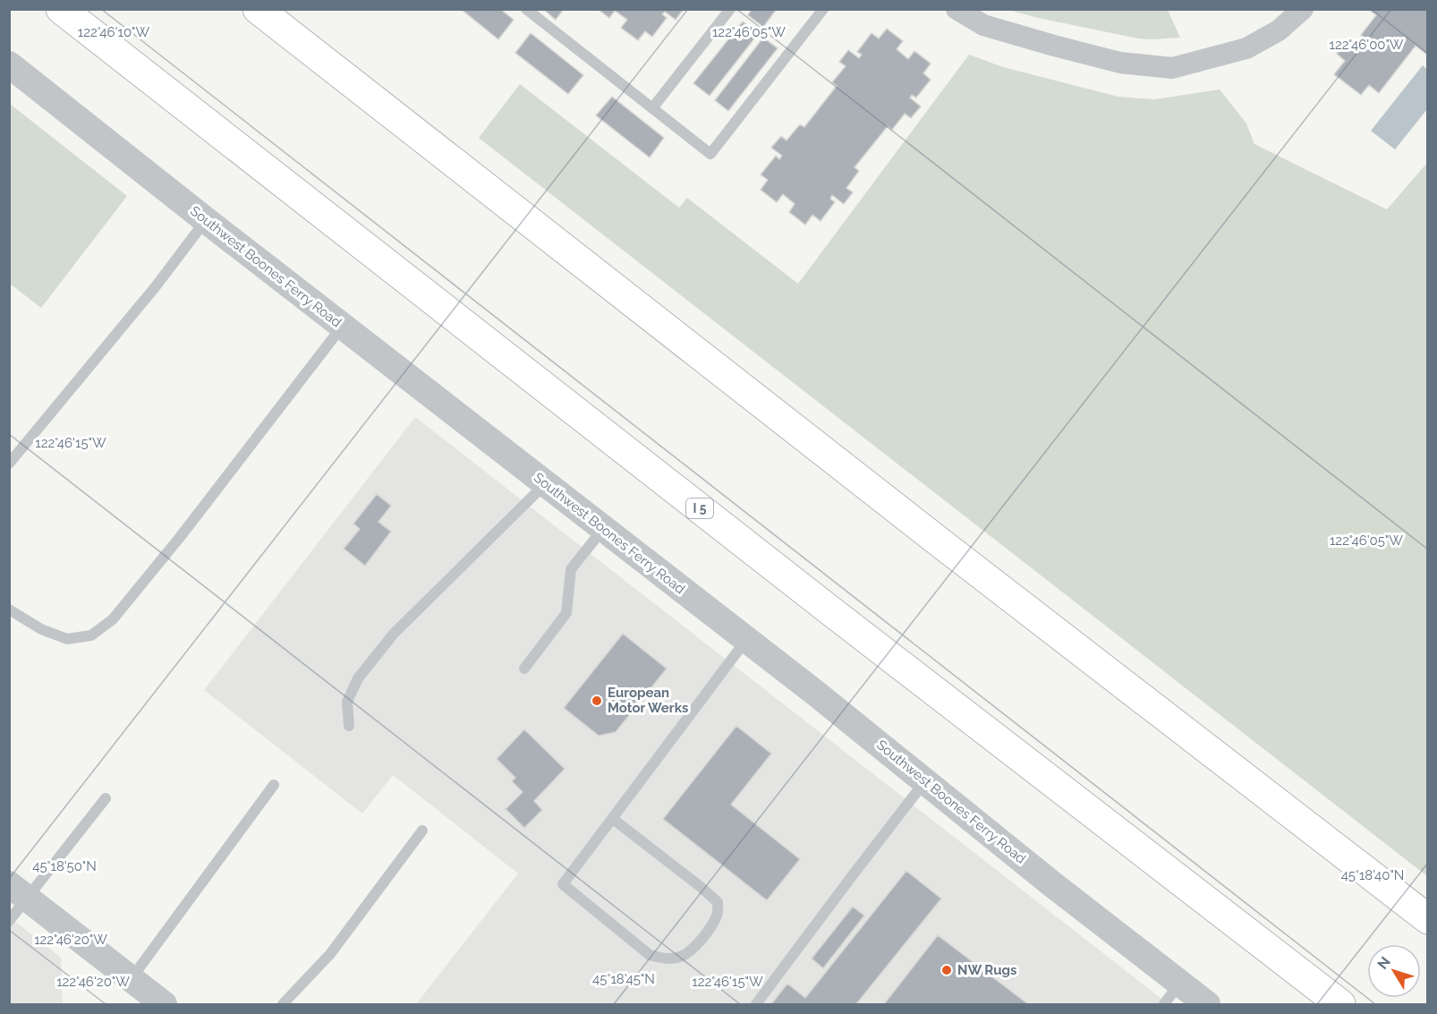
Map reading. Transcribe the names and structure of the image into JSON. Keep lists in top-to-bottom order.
{
  "streets": {
    "highway": ["I 5"],
    "street": ["Southwest Boones Ferry Road"]
  },
  "places": ["European Motor Werks", "NW Rugs"],
  "north": "top left",
  "coordinates": [
    "122°46'10\"W",
    "122°46'05\"W",
    "122°46'00\"W",
    "122°46'15\"W",
    "45°18'50\"N",
    "45°18'40\"N",
    "122°46'20\"W",
    "45°18'45\"N"
  ]
}
